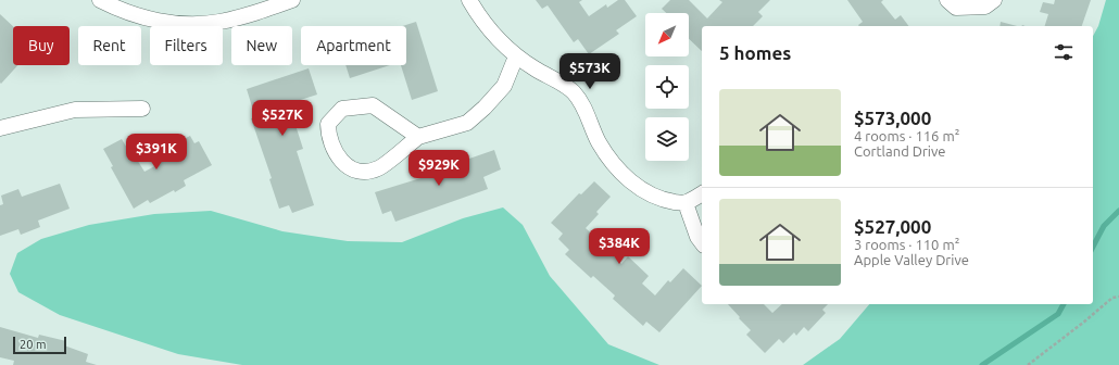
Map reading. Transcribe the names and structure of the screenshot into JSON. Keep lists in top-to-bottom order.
{
  "scale_bar": "20 m",
  "north": "bottom left",
  "page": {
    "chip": [
      "Buy",
      "Rent",
      "Filters",
      "New",
      "Apartment"
    ],
    "heading": "5 homes",
    "price": [
      "$573K",
      "$527K",
      "$391K",
      "$929K",
      "$384K"
    ],
    "list": [
      {
        "name": "$573,000",
        "note": "4 rooms · 116 m² · Cortland Drive"
      },
      {
        "name": "$527,000",
        "note": "3 rooms · 110 m² · Apple Valley Drive"
      }
    ],
    "scale": "20 m"
  }
}
